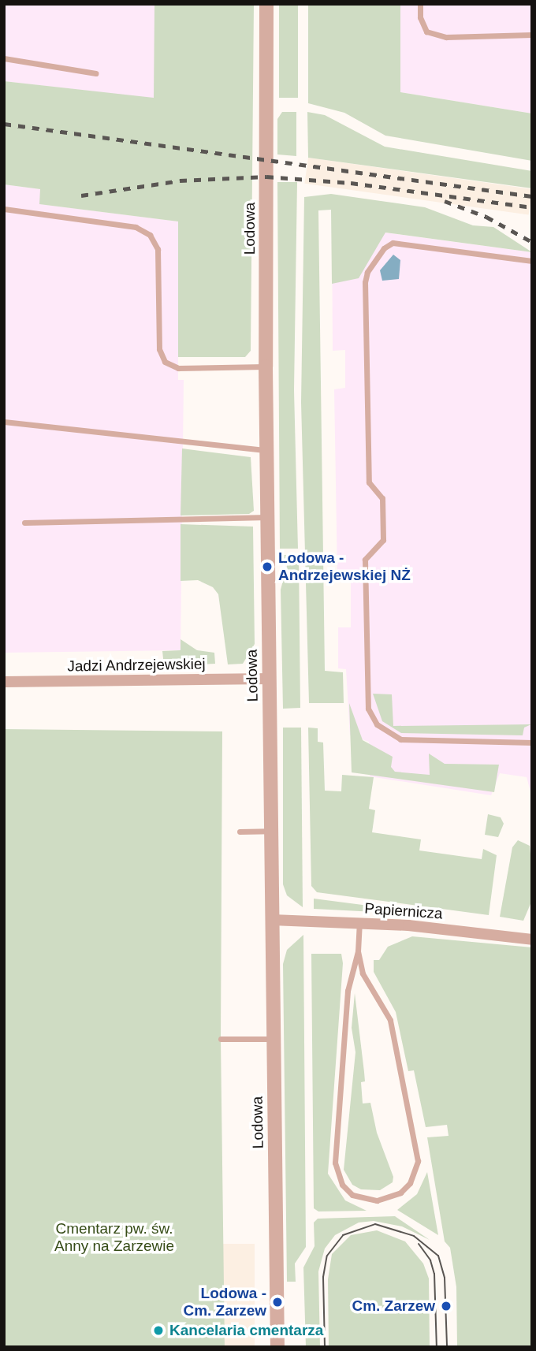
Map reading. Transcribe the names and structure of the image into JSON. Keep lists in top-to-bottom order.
{
  "streets": {
    "street": ["Lodowa", "Jadzi Andrzejewskiej", "Papiernicza"]
  },
  "crossings": [
    ["Lodowa", "Jadzi Andrzejewskiej"],
    ["Lodowa", "Papiernicza"]
  ],
  "parks": ["Cmentarz pw. św. Anny na Zarzewie"],
  "places": [
    "Lodowa - Andrzejewskiej NŻ",
    "Lodowa - Cm. Zarzew",
    "Cm. Zarzew",
    "Kancelaria cmentarza"
  ]
}
